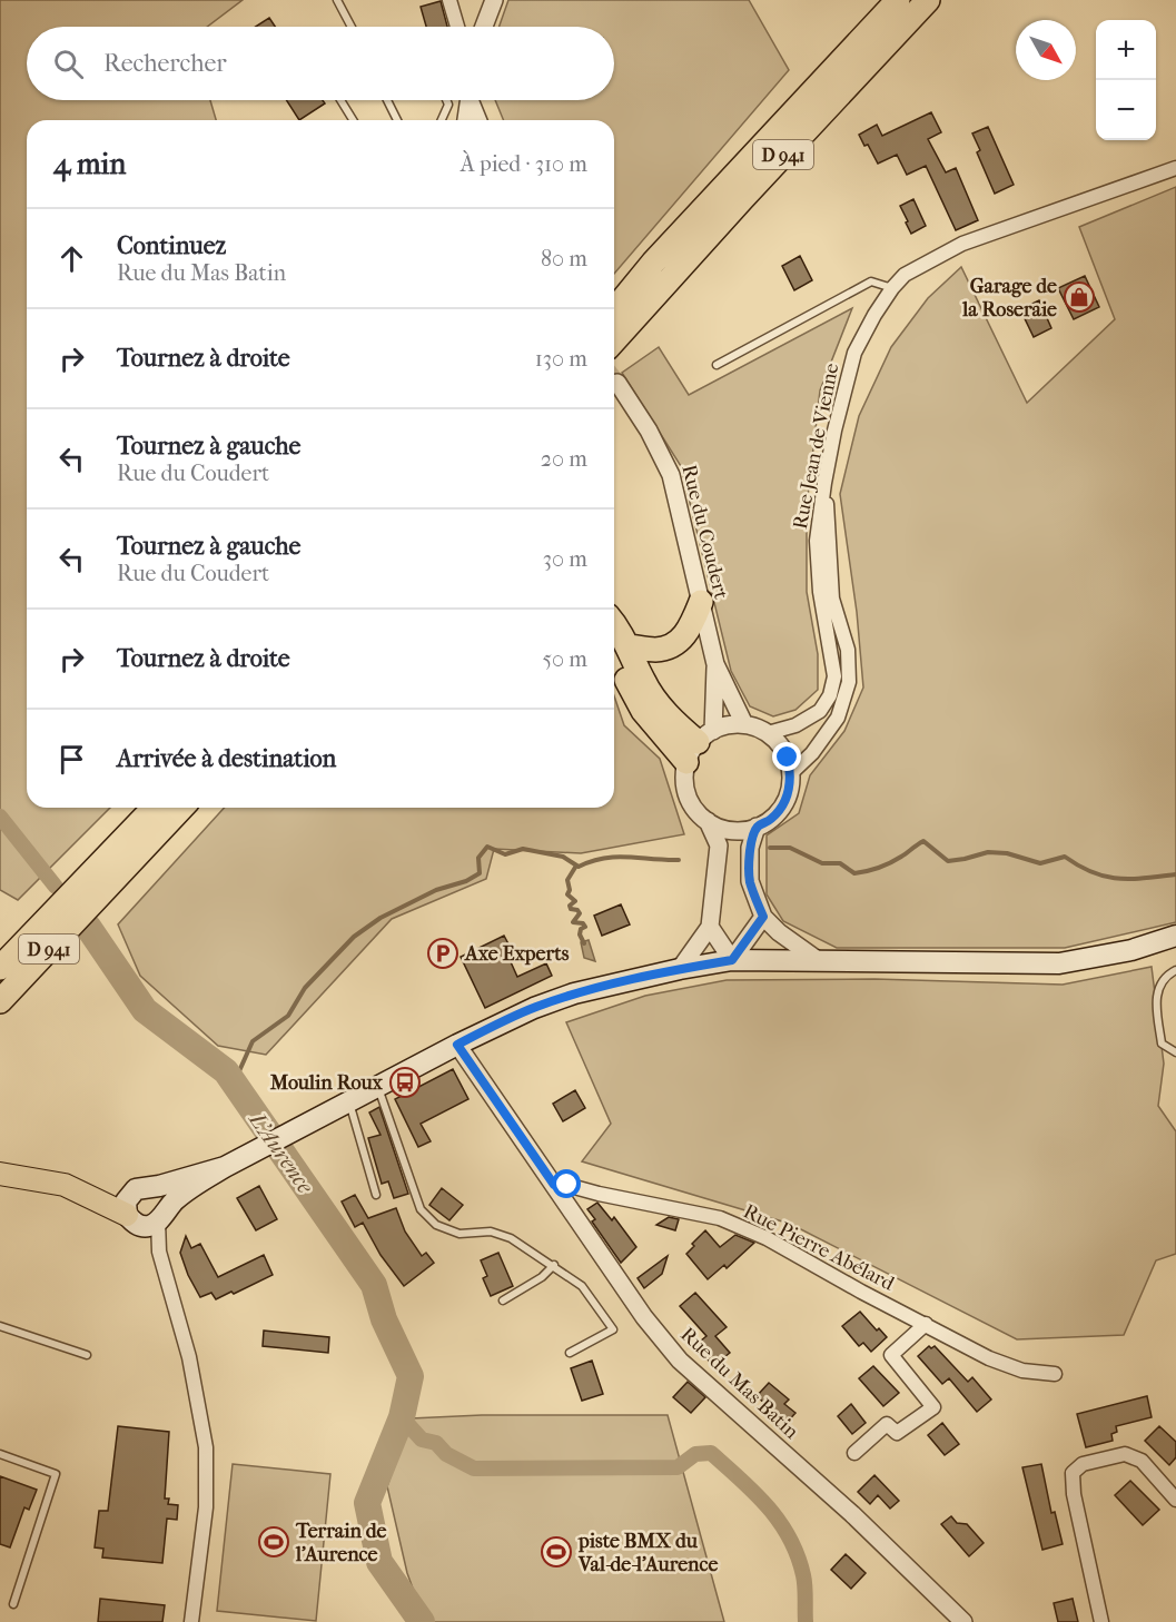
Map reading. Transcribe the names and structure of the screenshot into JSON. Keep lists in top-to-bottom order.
{
  "streets": {
    "highway": ["D 941"],
    "street": [
      "Rue Jean de Vienne",
      "Rue du Coudert",
      "Rue Pierre Abélard",
      "Rue du Mas Batin"
    ]
  },
  "crossings": [
    ["Rue Jean de Vienne", "Rue du Coudert"],
    ["Rue Pierre Abélard", "Rue du Mas Batin"]
  ],
  "water": ["L'Aurence"],
  "places": {
    "shop": ["Garage de la Roseraie"],
    "parking": ["Axe Experts"],
    "bus stop": ["Moulin Roux"],
    "sports": ["Terrain de l'Aurence", "piste BMX du Val-de-l'Aurence"]
  },
  "north": "bottom right",
  "page": {
    "map_buttons": ["+", "−"],
    "search": "Rechercher",
    "heading": ["4 min", "À pied · 310 m"],
    "list": [
      ["Continuez", "Rue du Mas Batin", "80 m"],
      ["Tournez à droite", "130 m"],
      ["Tournez à gauche", "Rue du Coudert", "20 m"],
      ["Tournez à gauche", "Rue du Coudert", "30 m"],
      ["Tournez à droite", "50 m"],
      "Arrivée à destination"
    ]
  }
}
